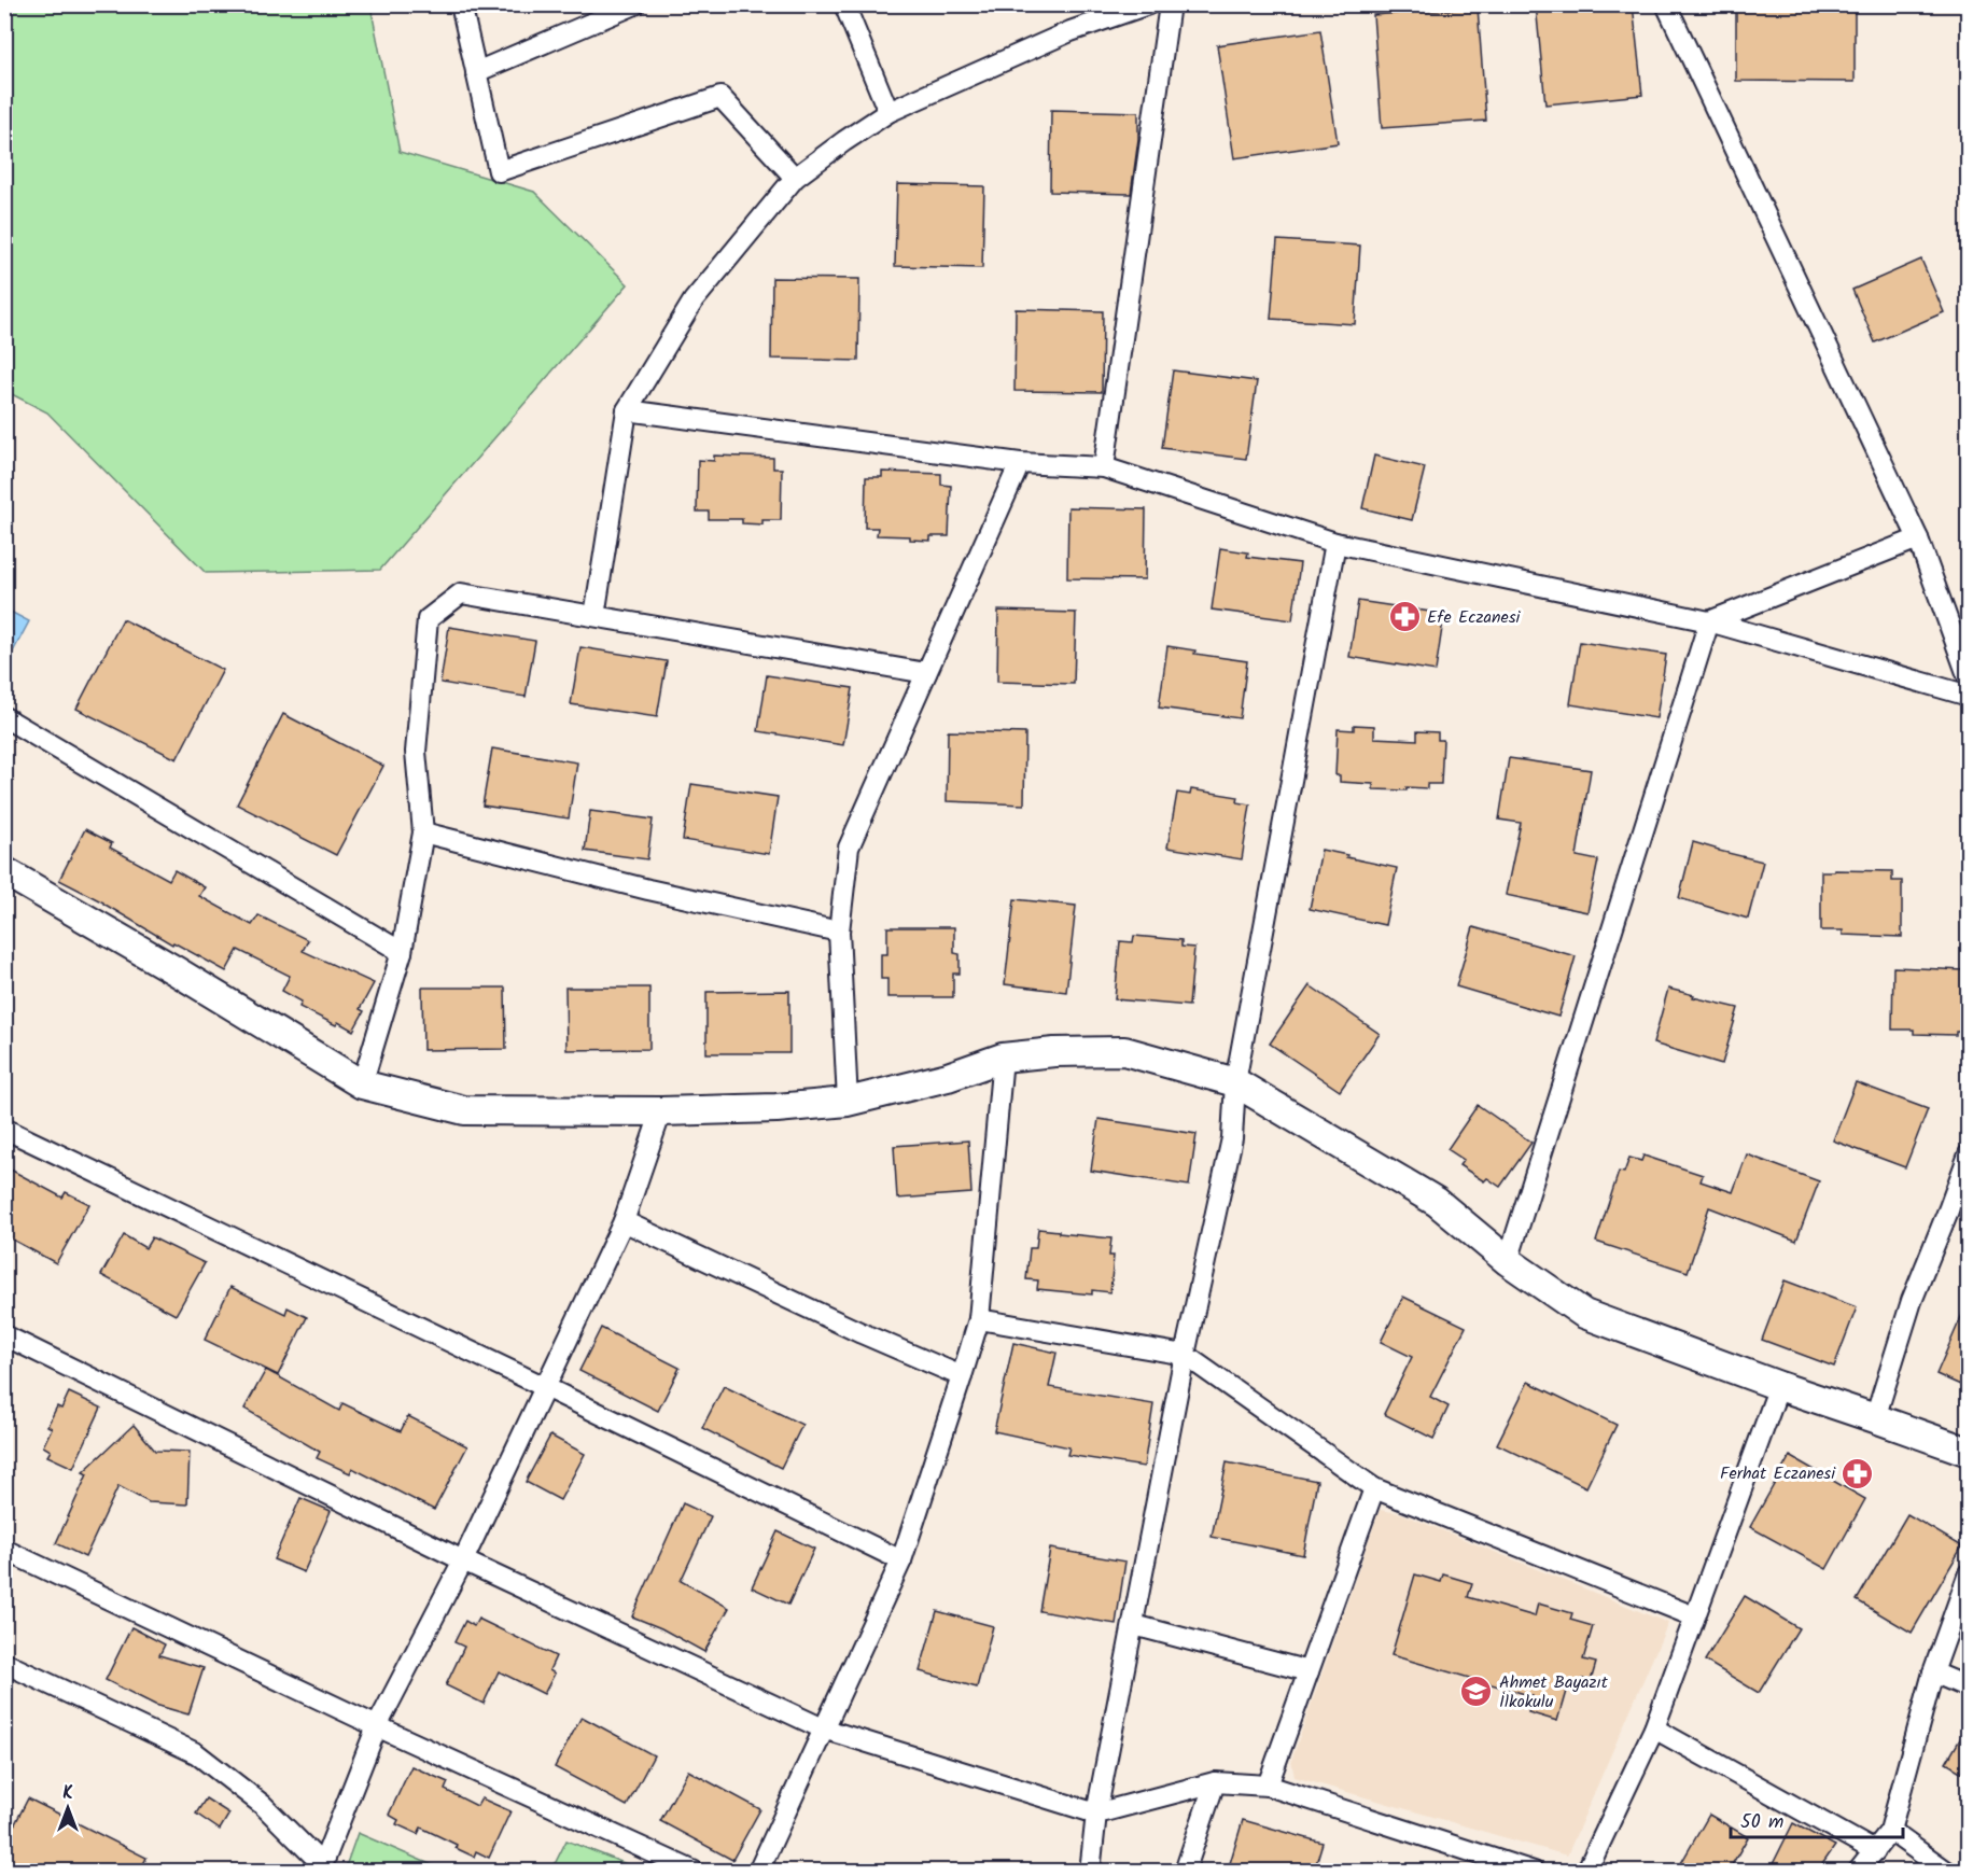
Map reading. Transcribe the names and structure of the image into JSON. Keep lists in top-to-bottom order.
{
  "places": {
    "pharmacy": ["Efe Eczanesi", "Ferhat Eczanesi"],
    "school or university": ["Ahmet Bayazıt İlkokulu"]
  },
  "scale_bar": "50 m",
  "north": "top"
}
